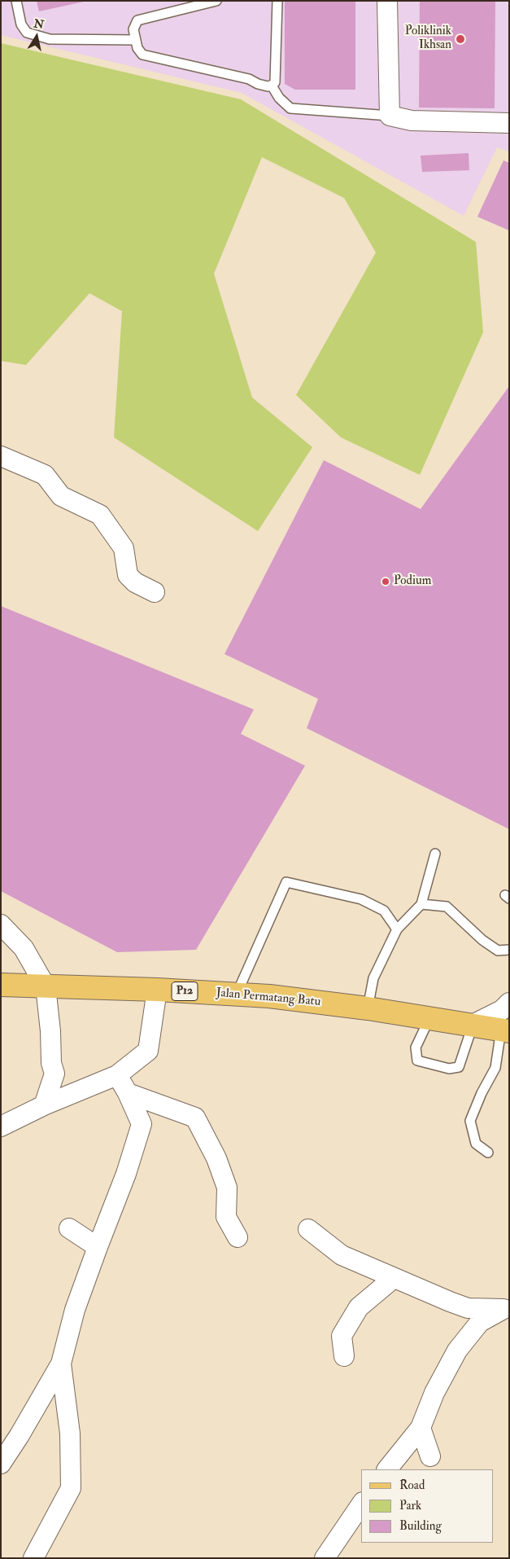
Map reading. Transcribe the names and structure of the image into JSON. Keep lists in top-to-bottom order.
{
  "streets": {
    "main road": ["P12", "Jalan Permatang Batu"]
  },
  "places": ["Poliklinik Ikhsan", "Podium"],
  "legend": ["Road", "Park", "Building"],
  "north": "top"
}
